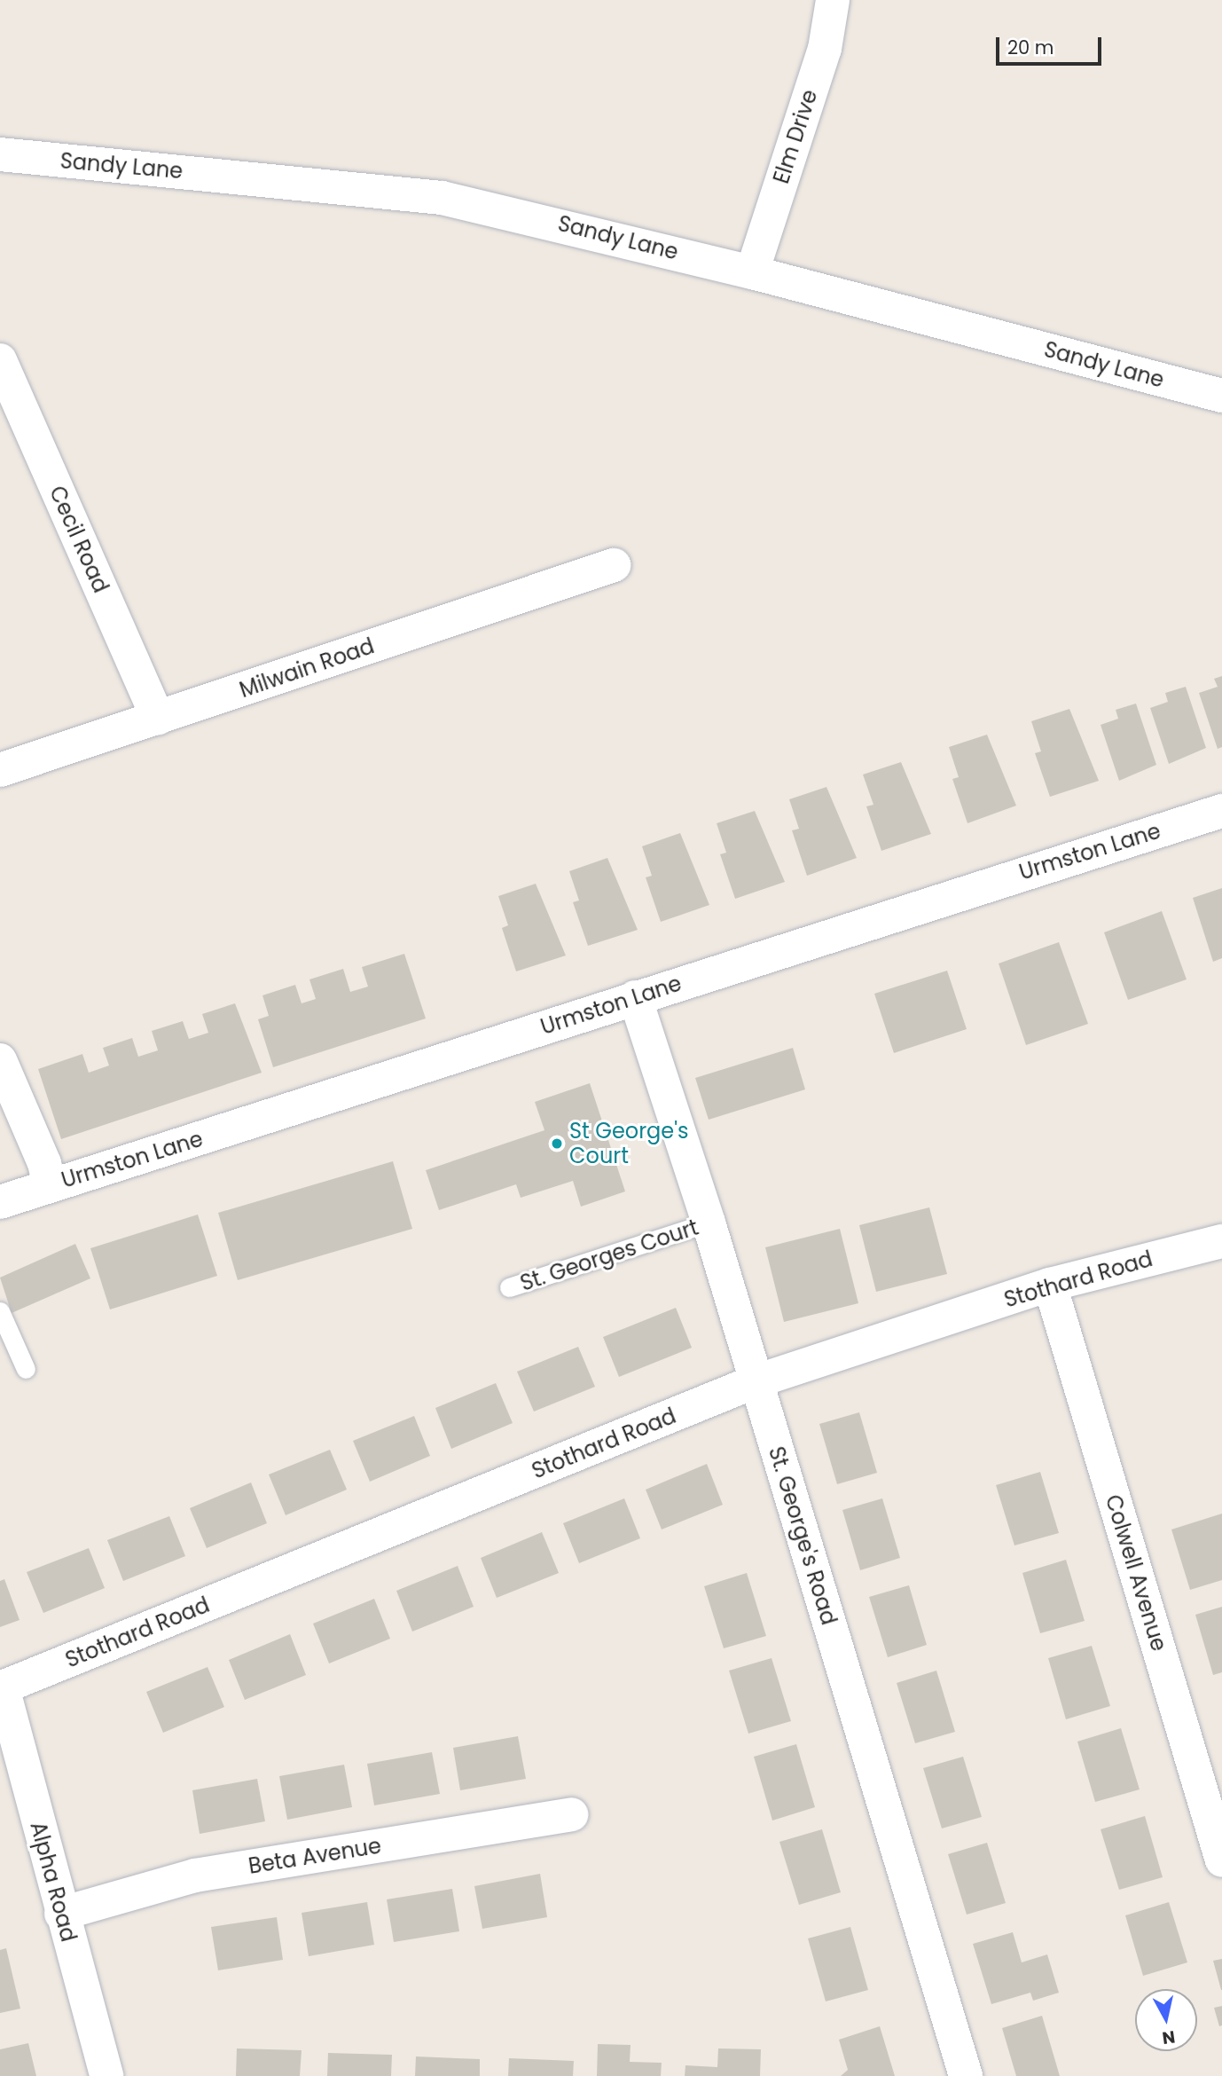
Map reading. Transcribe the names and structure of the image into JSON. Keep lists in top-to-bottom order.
{
  "streets": {
    "street": [
      "Elm Drive",
      "Sandy Lane",
      "Cecil Road",
      "Milwain Road",
      "Urmston Lane",
      "Stothard Road",
      "St. George's Road",
      "Colwell Avenue",
      "Beta Avenue",
      "Alpha Road"
    ],
    "lane": ["St. Georges Court"]
  },
  "crossings": [
    ["Elm Drive", "Sandy Lane"],
    ["Cecil Road", "Milwain Road"],
    ["Urmston Lane", "St. George's Road"],
    ["St. Georges Court", "St. George's Road"],
    ["Stothard Road", "St. George's Road"],
    ["Stothard Road", "Colwell Avenue"],
    ["Stothard Road", "Alpha Road"],
    ["Beta Avenue", "Alpha Road"]
  ],
  "places": ["St George's Court"],
  "scale_bar": "20 m",
  "north": "bottom"
}
